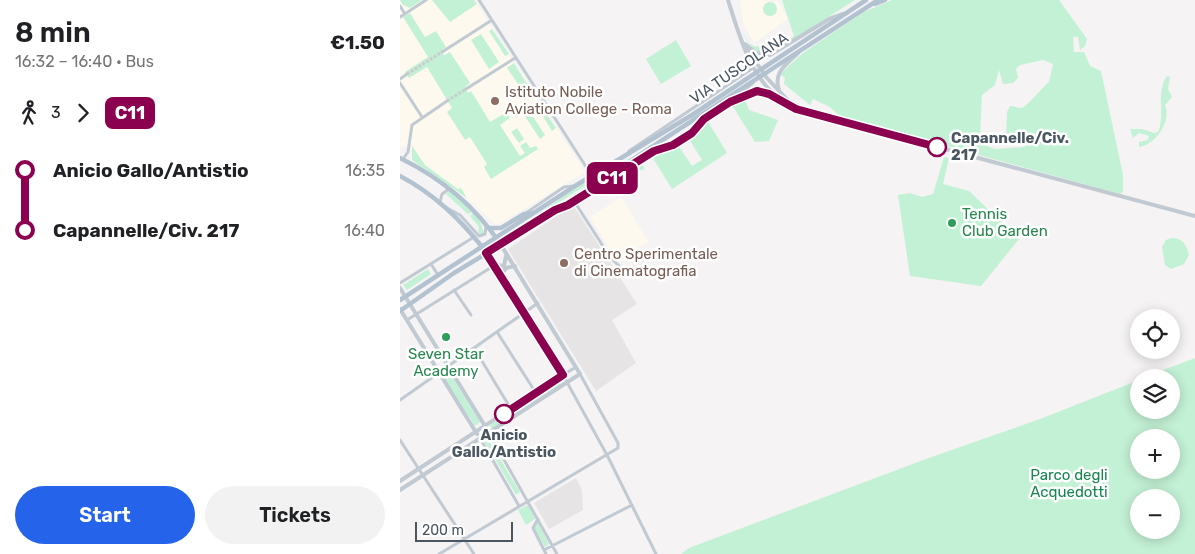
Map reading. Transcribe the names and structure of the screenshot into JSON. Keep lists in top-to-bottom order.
{
  "streets": {
    "main road": ["VIA TUSCOLANA"]
  },
  "parks": ["Parco degli Acquedotti"],
  "places": [
    "Istituto Nobile Aviation College - Roma",
    "Capannelle/Civ. 217",
    "Tennis Club Garden",
    "Centro Sperimentale di Cinematografia",
    "Seven Star Academy",
    "Anicio Gallo/Antistio"
  ],
  "lines": ["bus line C11"],
  "scale_bar": "200 m",
  "page": {
    "heading": ["8 min", "16:32 – 16:40 · Bus", "€1.50"],
    "on_map": "C11",
    "legs": ["3", "C11"],
    "list": [
      {
        "name": "Anicio Gallo/Antistio",
        "value": "16:35"
      },
      {
        "name": "Capannelle/Civ. 217",
        "value": "16:40"
      }
    ],
    "map_buttons": ["+", "−"],
    "buttons": ["Start", "Tickets"],
    "scale": "200 m"
  }
}
